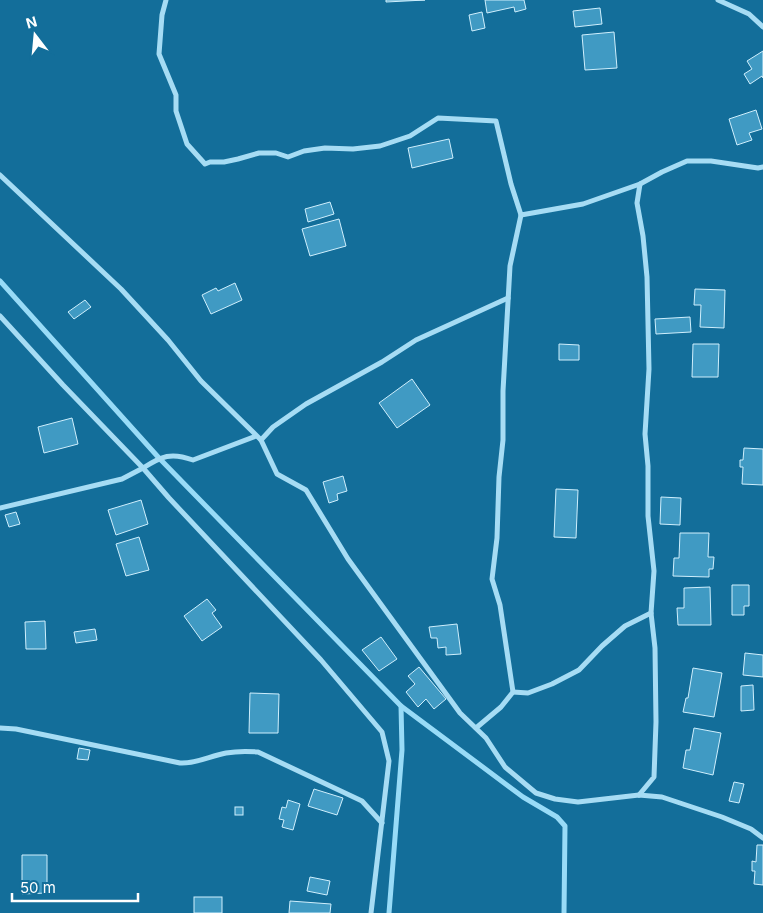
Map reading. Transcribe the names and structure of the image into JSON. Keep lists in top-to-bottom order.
{
  "scale_bar": "50 m",
  "north": "top"
}
